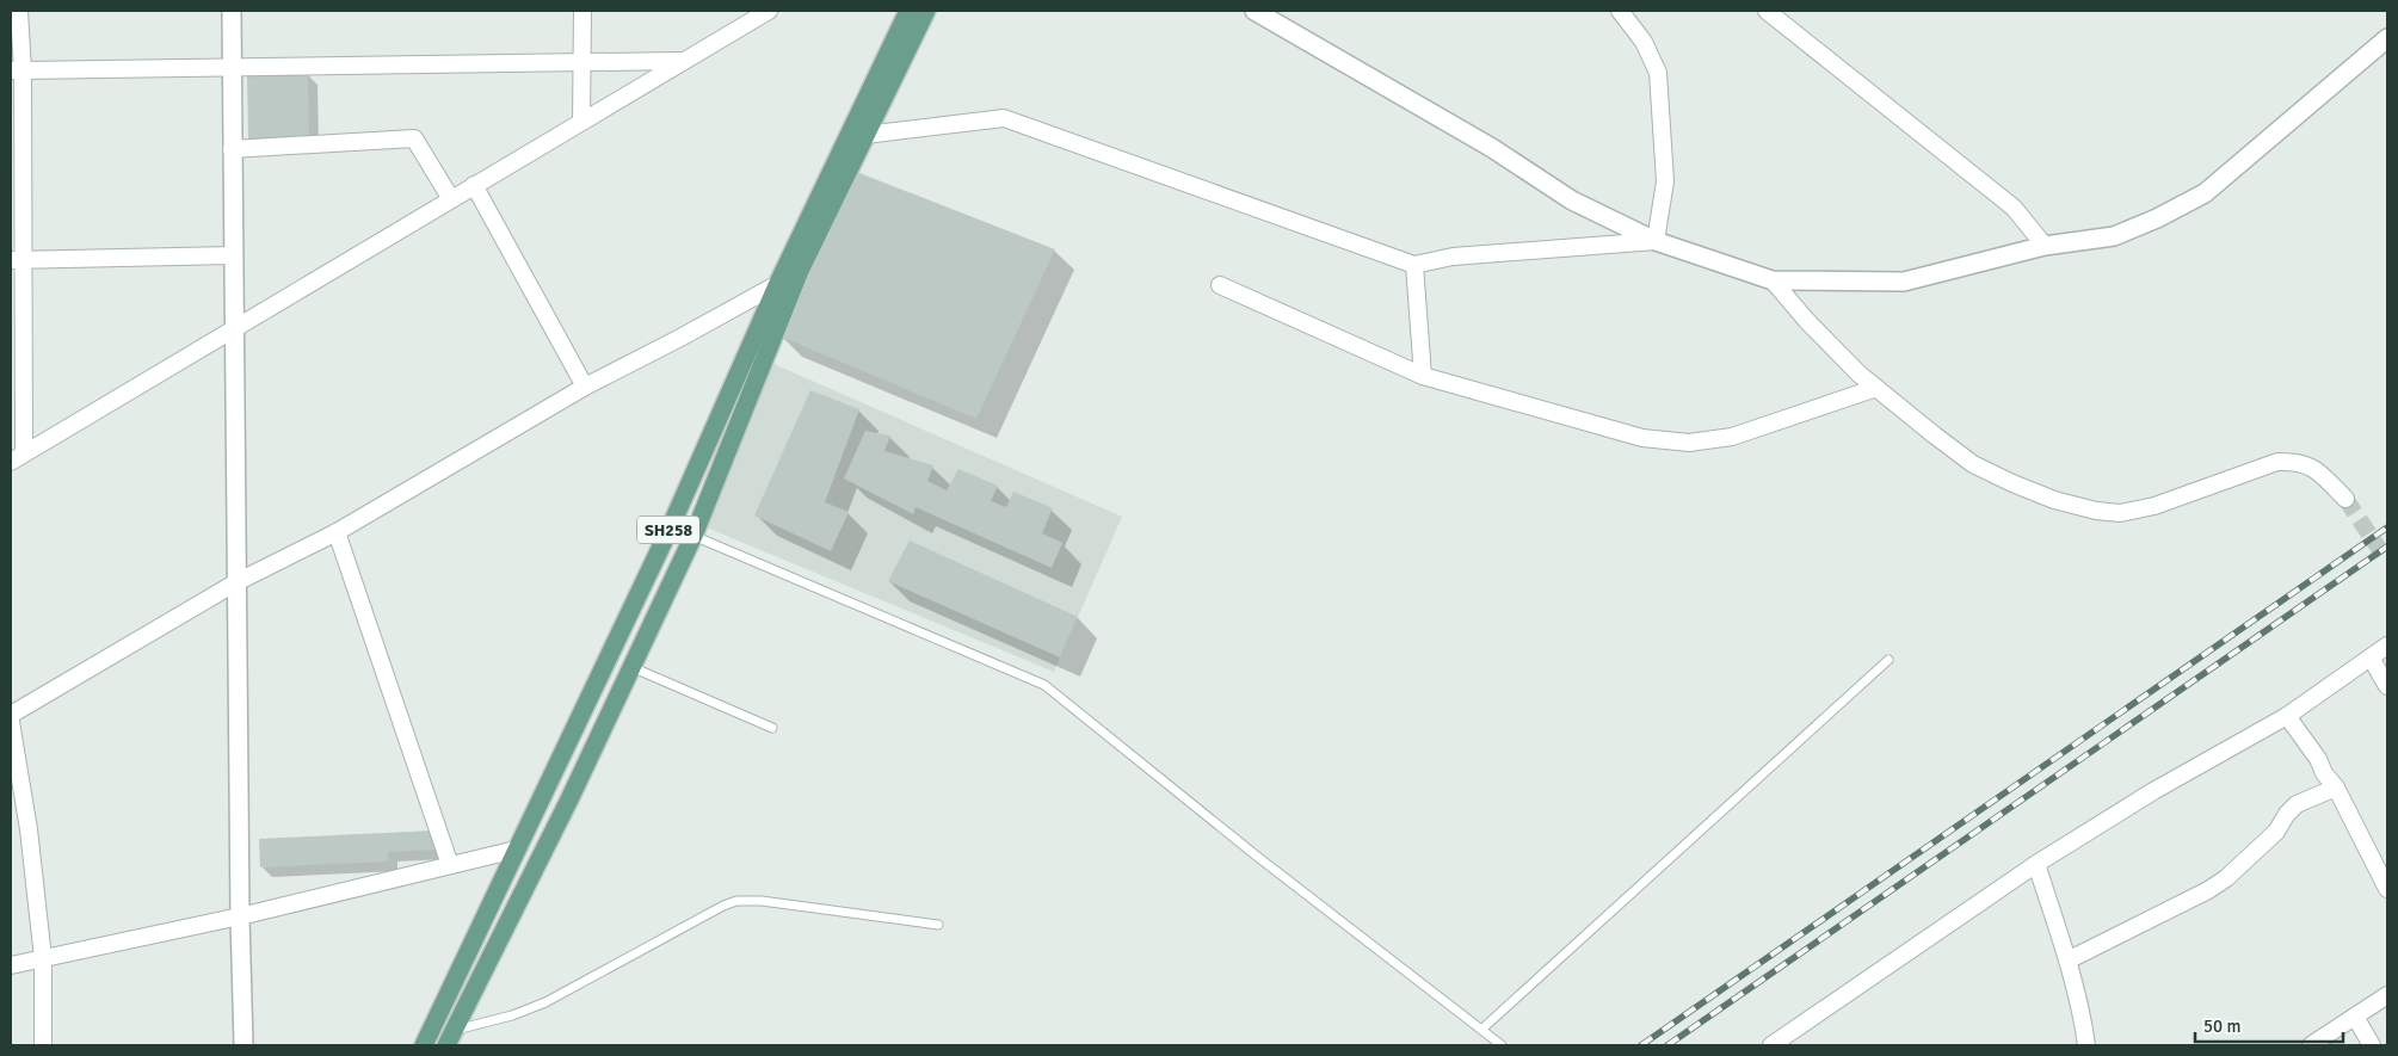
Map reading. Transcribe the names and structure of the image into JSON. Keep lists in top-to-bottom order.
{
  "streets": {
    "main road": ["SH258"]
  },
  "scale_bar": "50 m"
}
